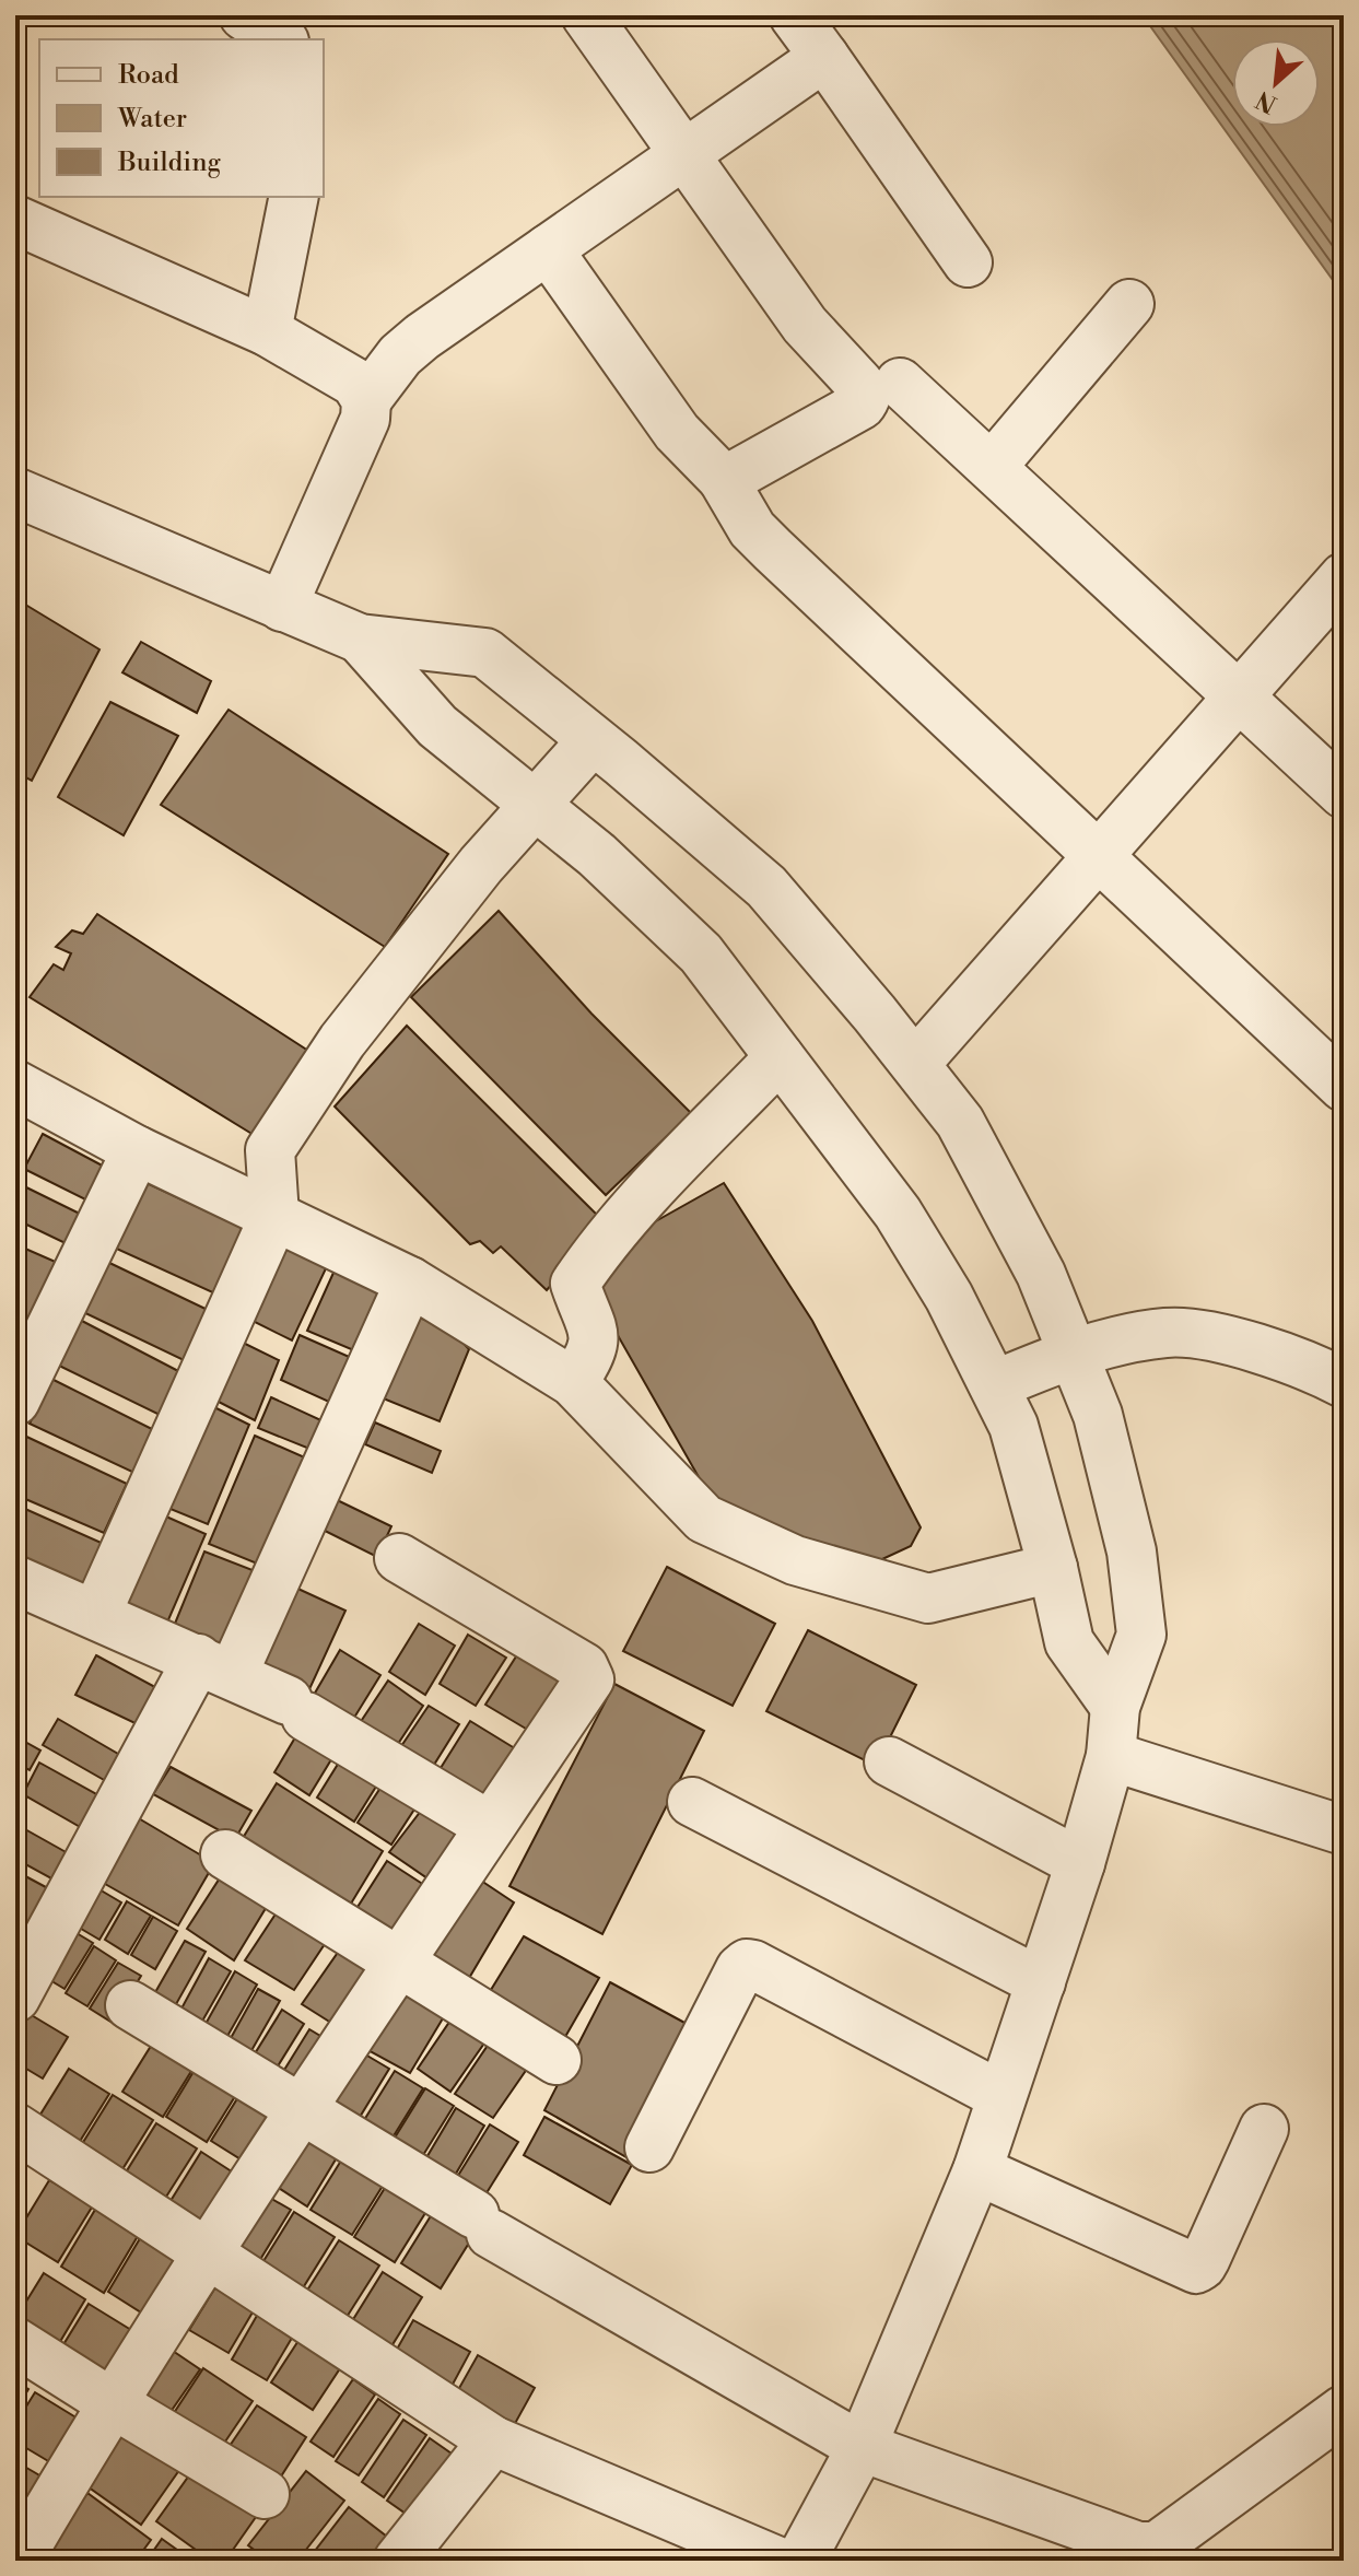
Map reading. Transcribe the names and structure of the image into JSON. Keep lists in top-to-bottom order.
{
  "legend": ["Road", "Water", "Building"],
  "north": "bottom left"
}
